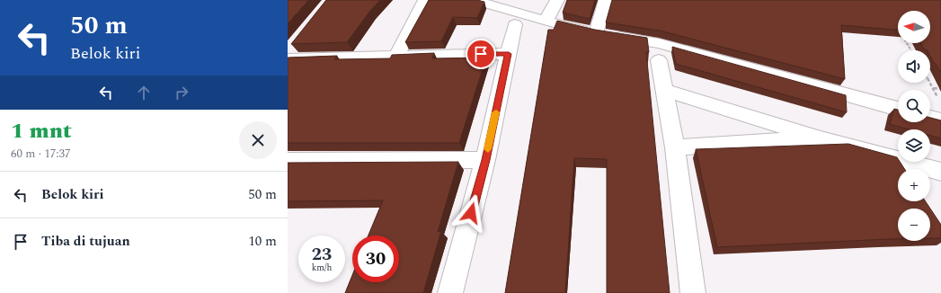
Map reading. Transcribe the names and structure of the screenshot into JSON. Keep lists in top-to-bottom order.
{
  "north": "left",
  "page": {
    "turn": ["50 m", "Belok kiri"],
    "map_buttons": ["+", "−"],
    "heading": ["1 mnt", "60 m · 17:37"],
    "list": [
      {
        "name": "Belok kiri",
        "value": "50 m"
      },
      {
        "name": "Tiba di tujuan",
        "value": "10 m"
      }
    ],
    "speed": "23 km/h",
    "limit": "30"
  }
}
